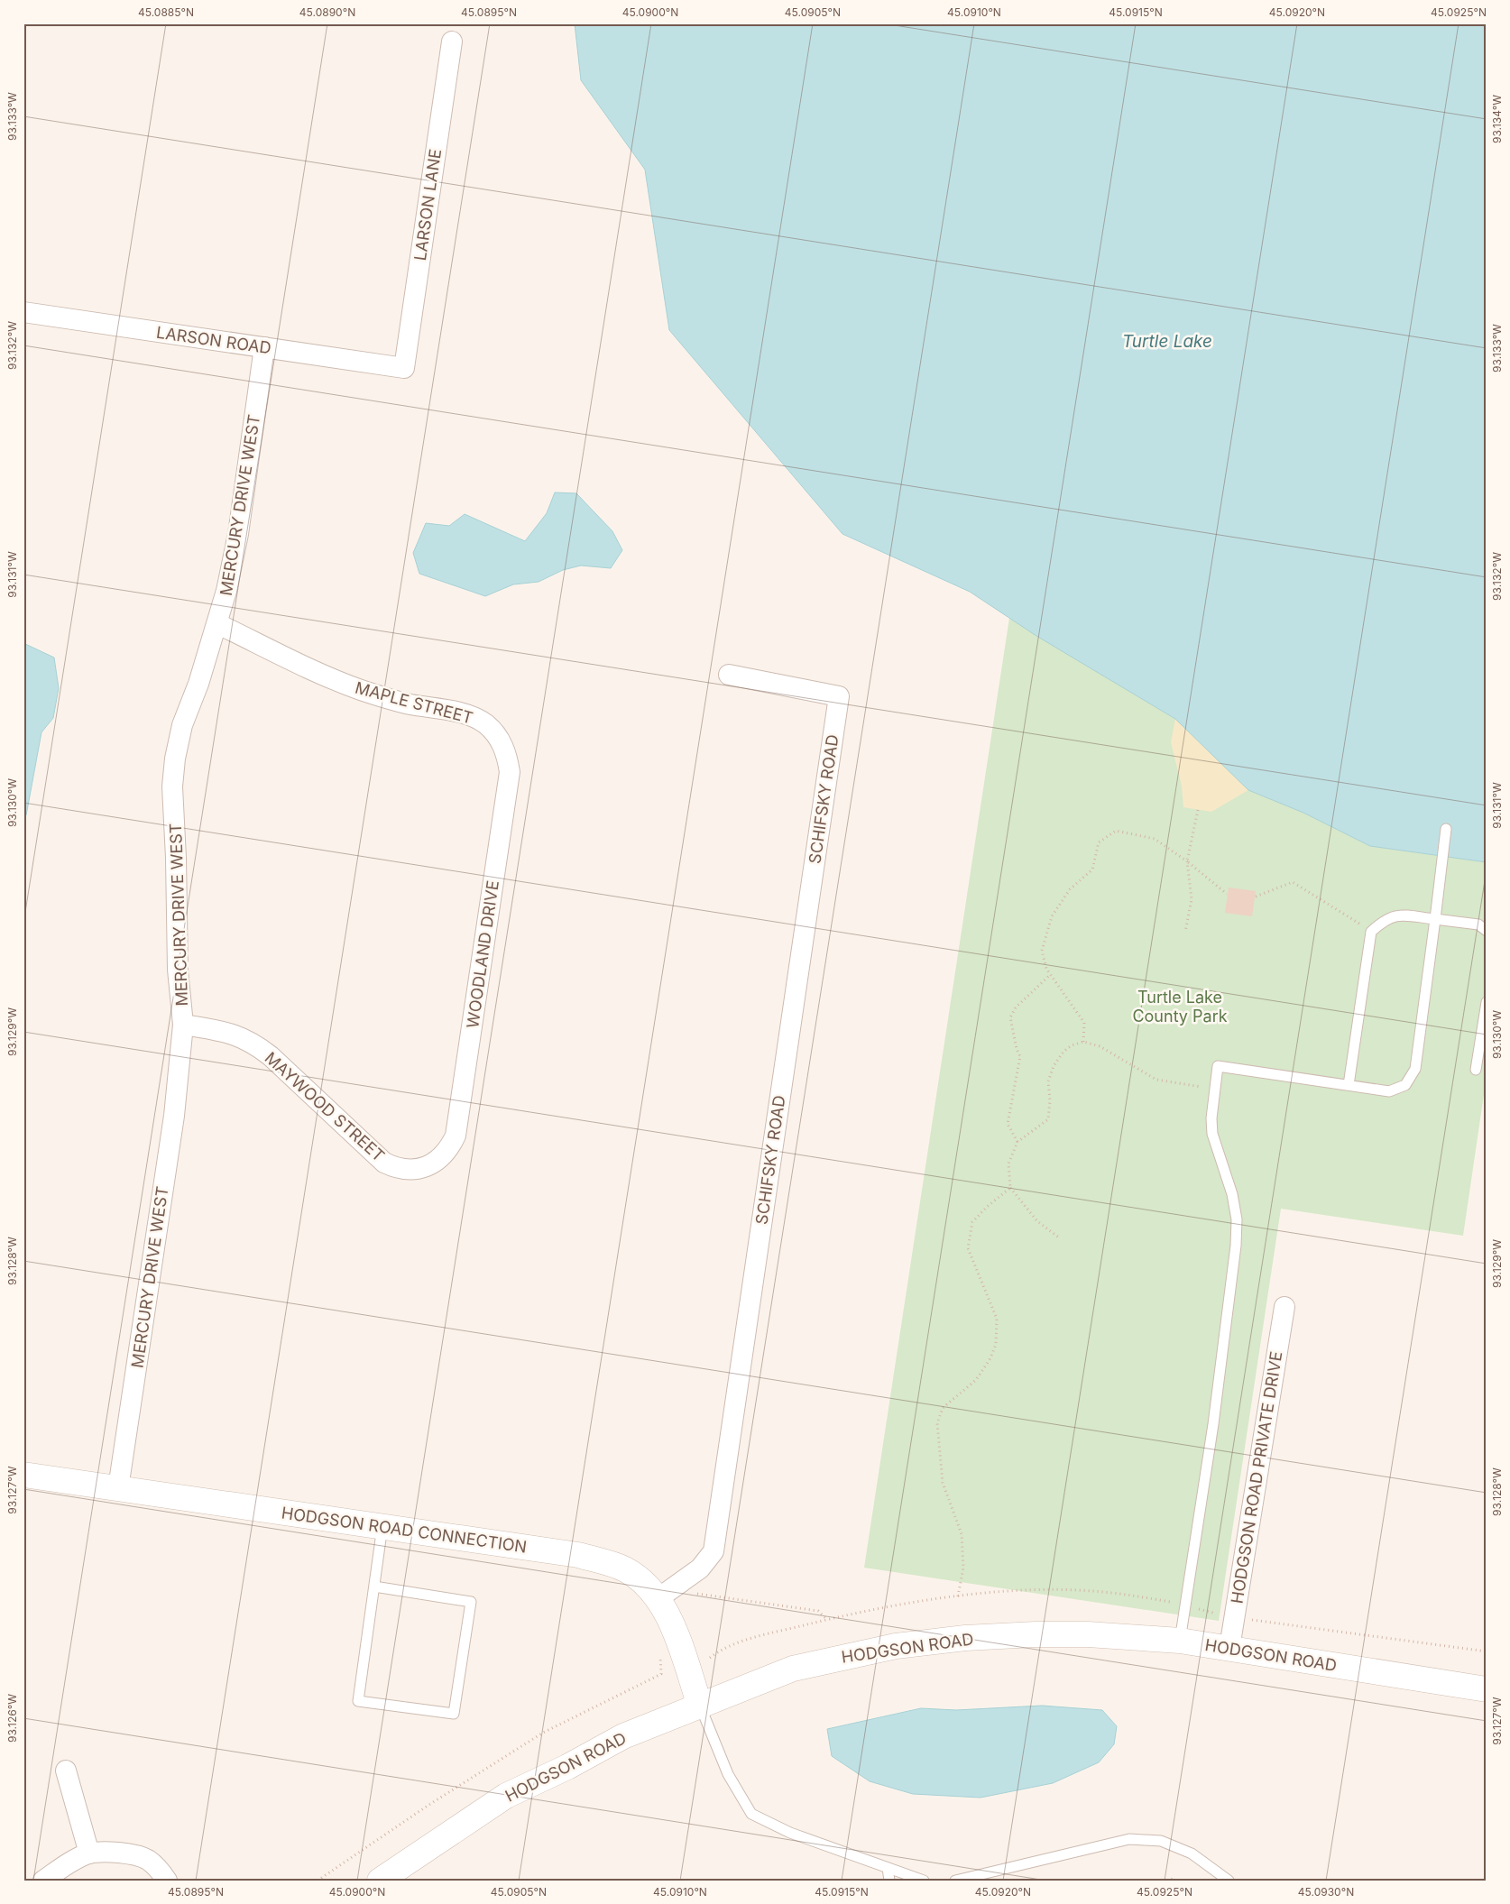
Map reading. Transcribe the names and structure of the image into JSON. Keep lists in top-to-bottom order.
{
  "streets": {
    "main road": ["HODGSON ROAD CONNECTION", "HODGSON ROAD"],
    "street": [
      "LARSON LANE",
      "LARSON ROAD",
      "MERCURY DRIVE WEST",
      "MAPLE STREET",
      "SCHIFSKY ROAD",
      "WOODLAND DRIVE",
      "MAYWOOD STREET",
      "HODGSON ROAD PRIVATE DRIVE"
    ]
  },
  "crossings": [
    ["LARSON LANE", "LARSON ROAD"],
    ["LARSON ROAD", "MERCURY DRIVE WEST"],
    ["MERCURY DRIVE WEST", "MAPLE STREET"],
    ["MERCURY DRIVE WEST", "MAYWOOD STREET"],
    ["MERCURY DRIVE WEST", "HODGSON ROAD CONNECTION"],
    ["MAPLE STREET", "WOODLAND DRIVE"],
    ["SCHIFSKY ROAD", "HODGSON ROAD CONNECTION"],
    ["WOODLAND DRIVE", "MAYWOOD STREET"],
    ["HODGSON ROAD PRIVATE DRIVE", "HODGSON ROAD"],
    ["HODGSON ROAD CONNECTION", "HODGSON ROAD"]
  ],
  "water": ["Turtle Lake"],
  "parks": ["Turtle Lake County Park"],
  "coordinates": [
    "45.0885°N",
    "45.0890°N",
    "45.0895°N",
    "45.0900°N",
    "45.0905°N",
    "45.0910°N",
    "45.0915°N",
    "45.0920°N",
    "45.0925°N",
    "93.133°W",
    "93.134°W",
    "93.132°W",
    "93.131°W",
    "93.130°W",
    "93.129°W",
    "93.128°W",
    "93.127°W",
    "93.126°W",
    "45.0930°N"
  ]
}
